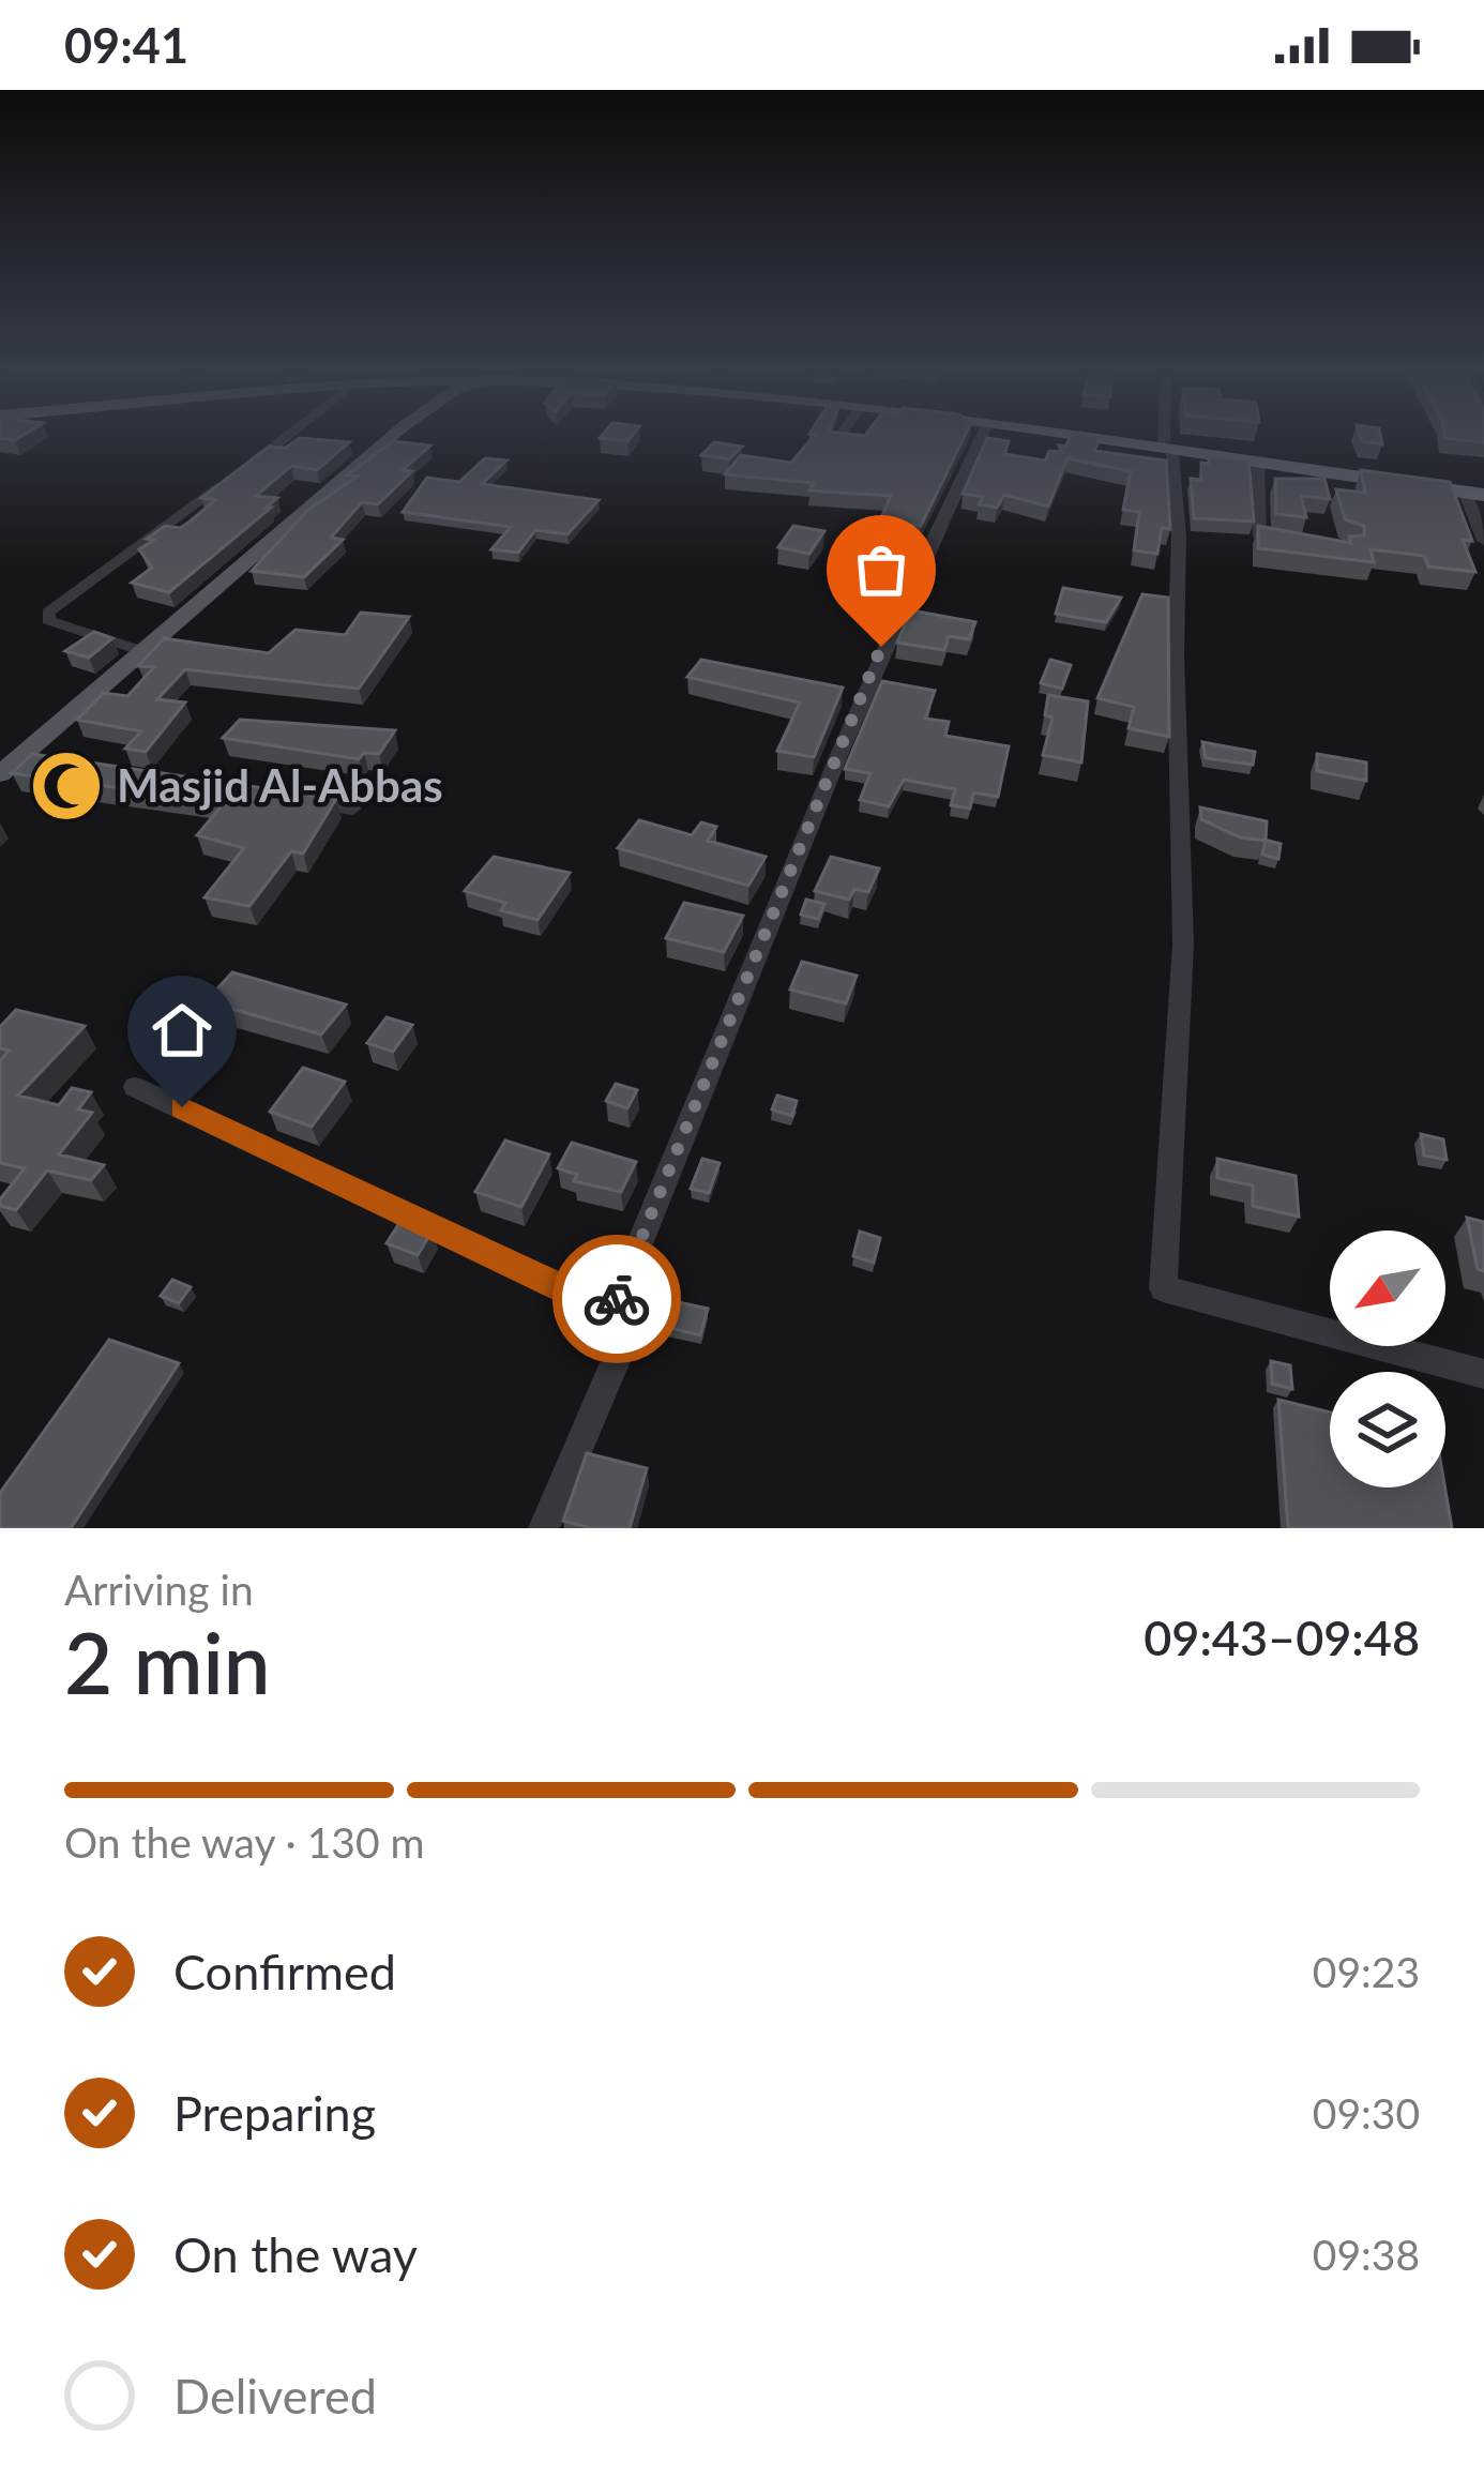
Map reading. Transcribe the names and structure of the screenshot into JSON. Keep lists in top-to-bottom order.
{
  "places": {
    "mosque": ["Masjid Al-Abbas"]
  },
  "north": "bottom left",
  "page": {
    "status": "09:41",
    "heading": ["2 min", "Arriving in", "09:43–09:48"],
    "bar": "On the way · 130 m",
    "list": [
      ["Confirmed", "09:23"],
      ["Preparing", "09:30"],
      ["On the way", "09:38"],
      "Delivered"
    ]
  }
}
